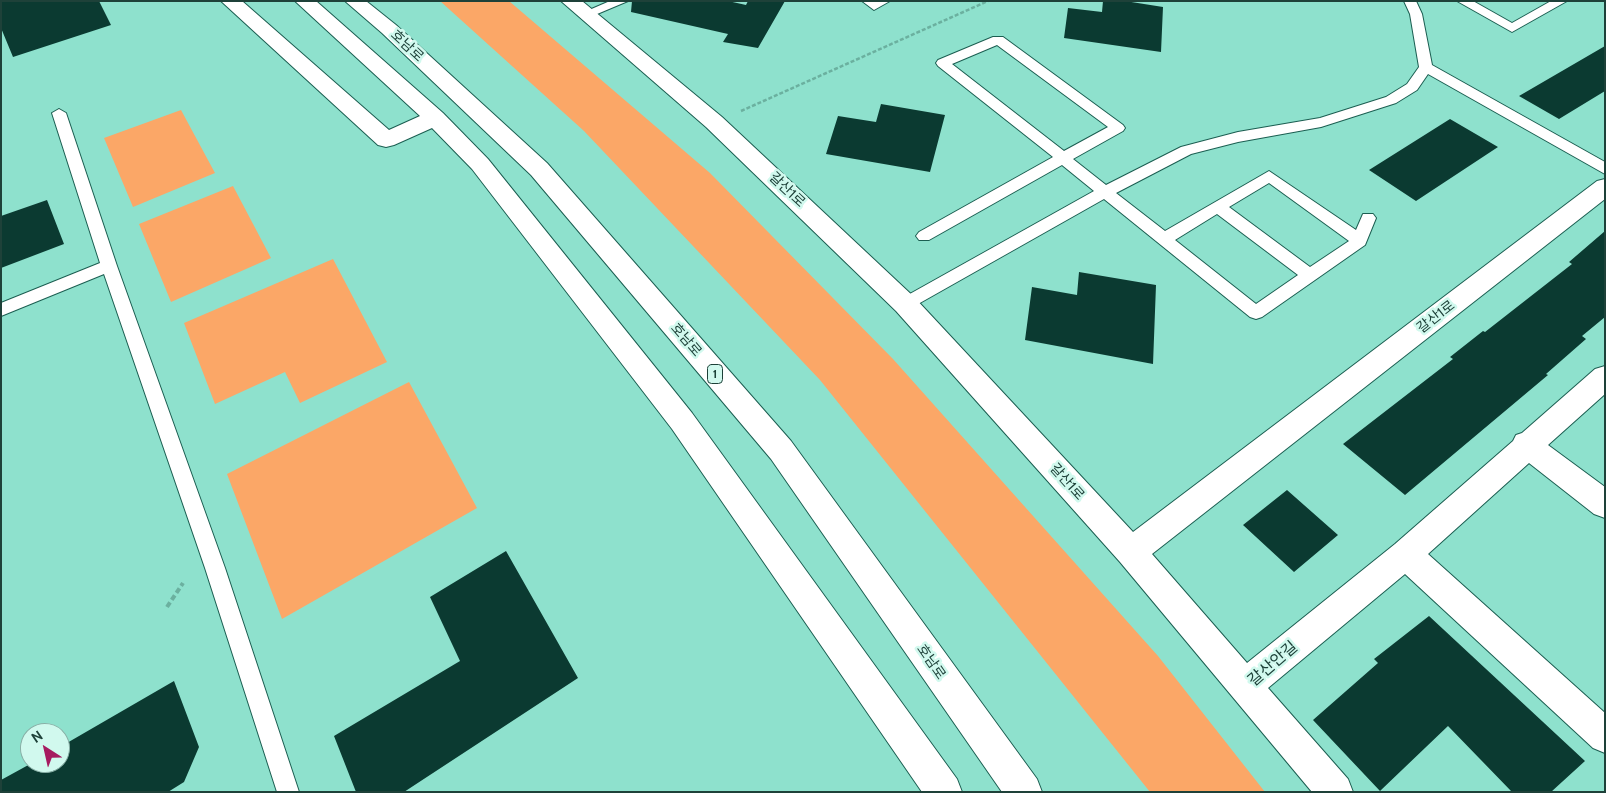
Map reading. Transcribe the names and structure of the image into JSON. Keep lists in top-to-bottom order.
{
  "streets": {
    "main road": [
      "호남로",
      "갈산1로",
      "1",
      "갈산안길"
    ]
  },
  "north": "top left"
}
